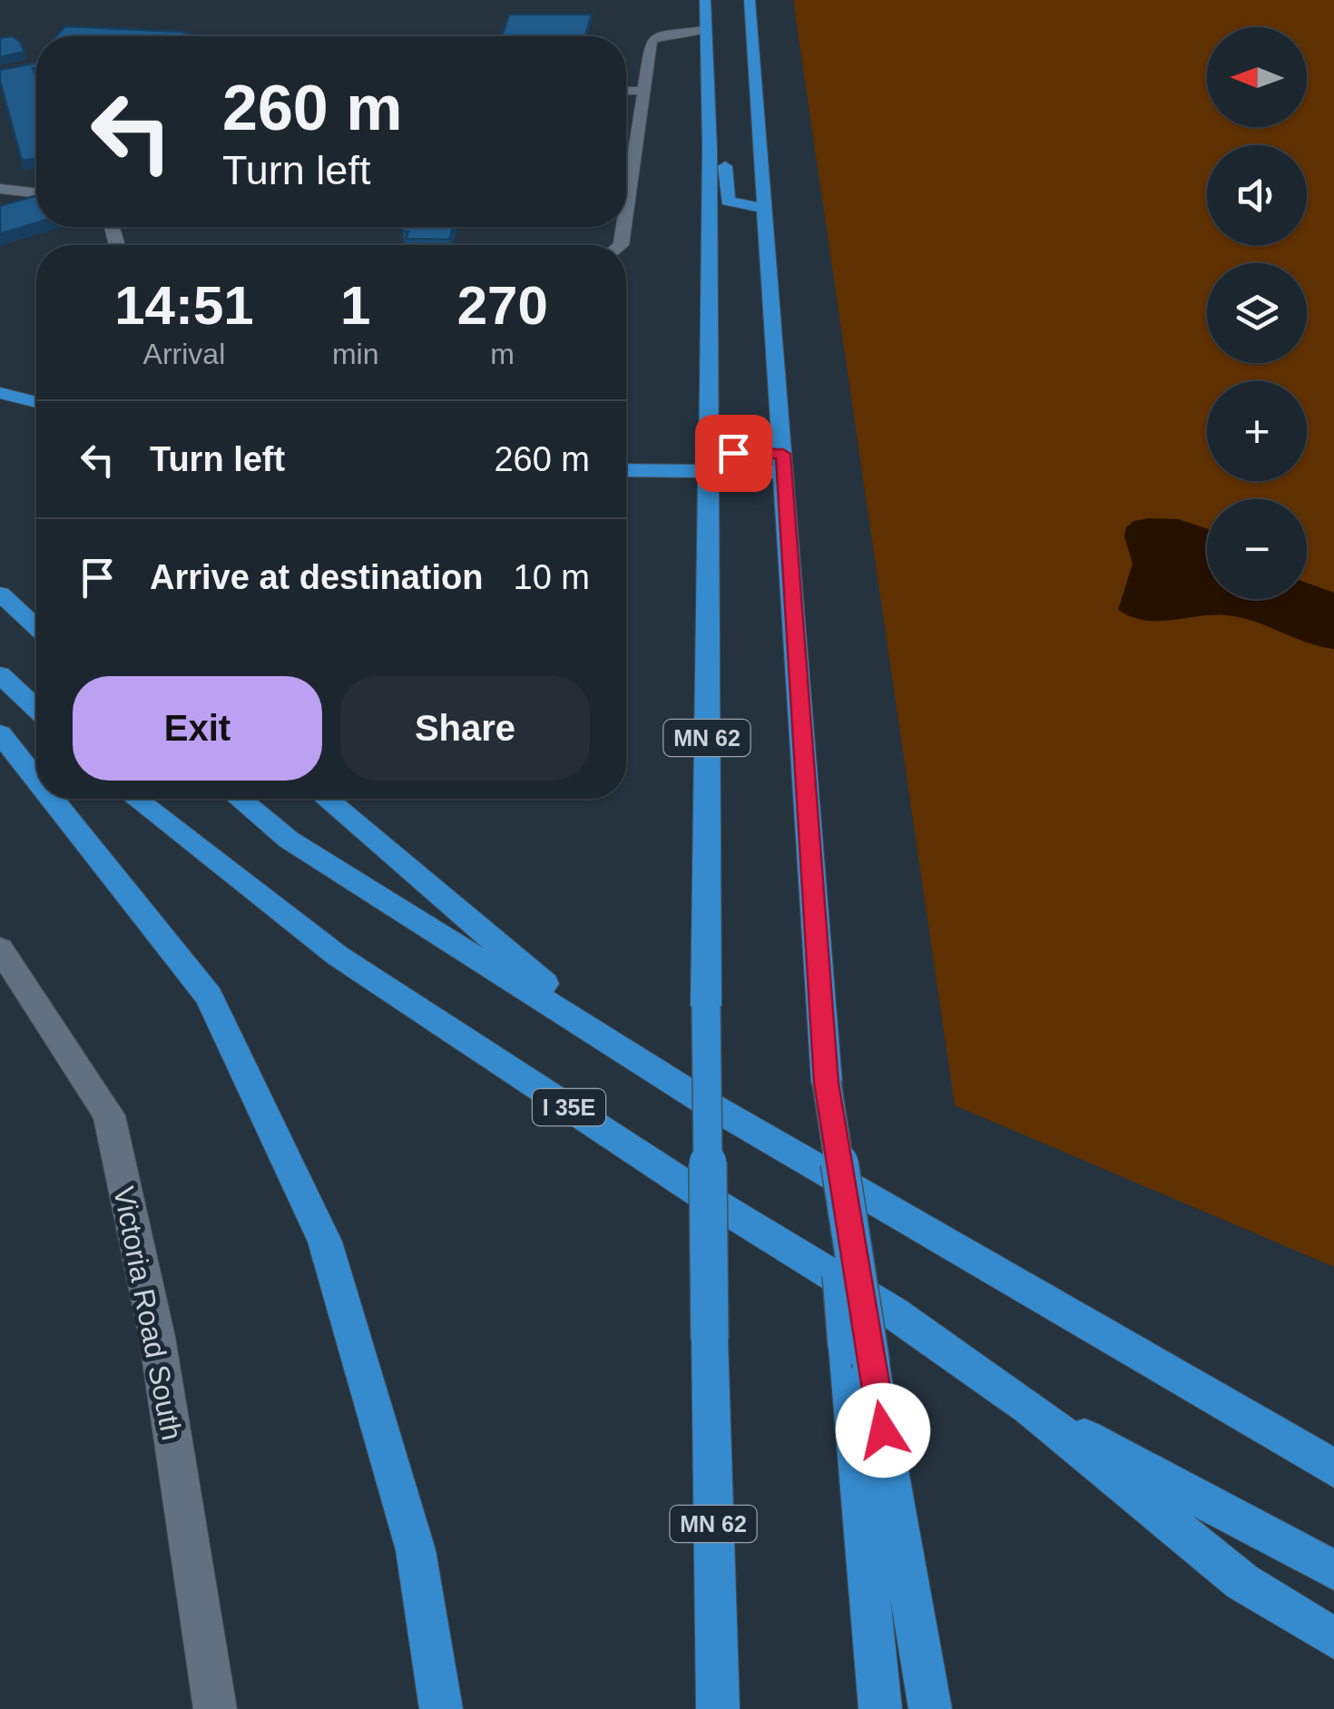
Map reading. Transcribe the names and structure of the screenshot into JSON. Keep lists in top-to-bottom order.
{
  "streets": {
    "highway": ["MN 62", "I 35E"],
    "street": ["Victoria Road South"]
  },
  "north": "left",
  "page": {
    "map_buttons": ["+", "−"],
    "turn": ["260 m", "Turn left"],
    "eta": [
      "14:51",
      "Arrival",
      "1",
      "min",
      "270",
      "m"
    ],
    "list": [
      {
        "name": "Turn left",
        "value": "260 m"
      },
      {
        "name": "Arrive at destination",
        "value": "10 m"
      }
    ],
    "buttons": ["Exit", "Share"]
  }
}
